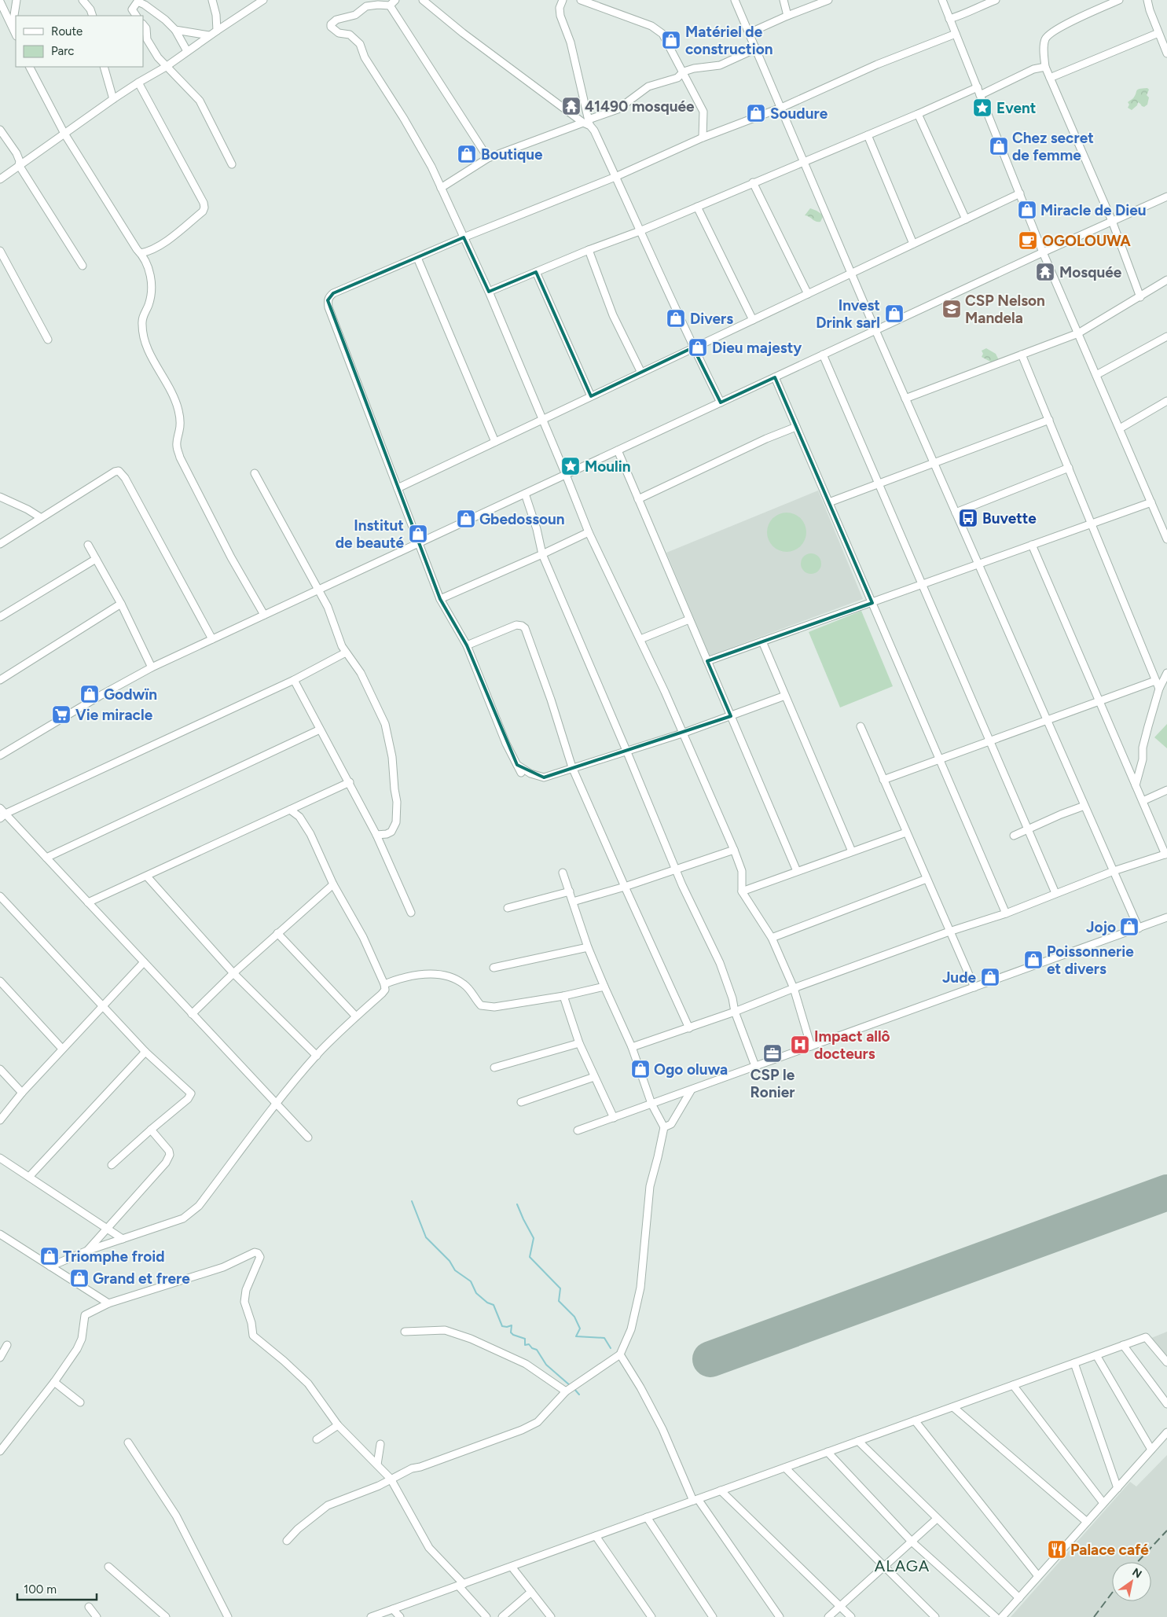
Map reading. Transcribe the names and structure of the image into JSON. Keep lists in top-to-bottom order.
{
  "districts": ["ALAGA"],
  "places": {
    "shop": [
      "Matériel de construction",
      "Soudure",
      "Chez secret de femme",
      "Boutique",
      "Miracle de Dieu",
      "Invest Drink sarl",
      "Divers",
      "Dieu majesty",
      "Gbedossoun",
      "Institut de beauté",
      "Godwïn",
      "Jojo",
      "Poissonnerie et divers",
      "Jude",
      "Ogo oluwa",
      "Triomphe froid",
      "Grand et frere"
    ],
    "temple": ["41490 mosquée", "Mosquée"],
    "place": ["Event", "Moulin"],
    "cafe": ["OGOLOUWA"],
    "school or university": ["CSP Nelson Mandela"],
    "bus stop": ["Buvette"],
    "supermarket": ["Vie miracle"],
    "hospital": ["Impact allô docteurs"],
    "office": ["CSP le Ronier"],
    "restaurant": ["Palace café"]
  },
  "legend": ["Route", "Parc"],
  "scale_bar": "100 m",
  "north": "top right"
}
